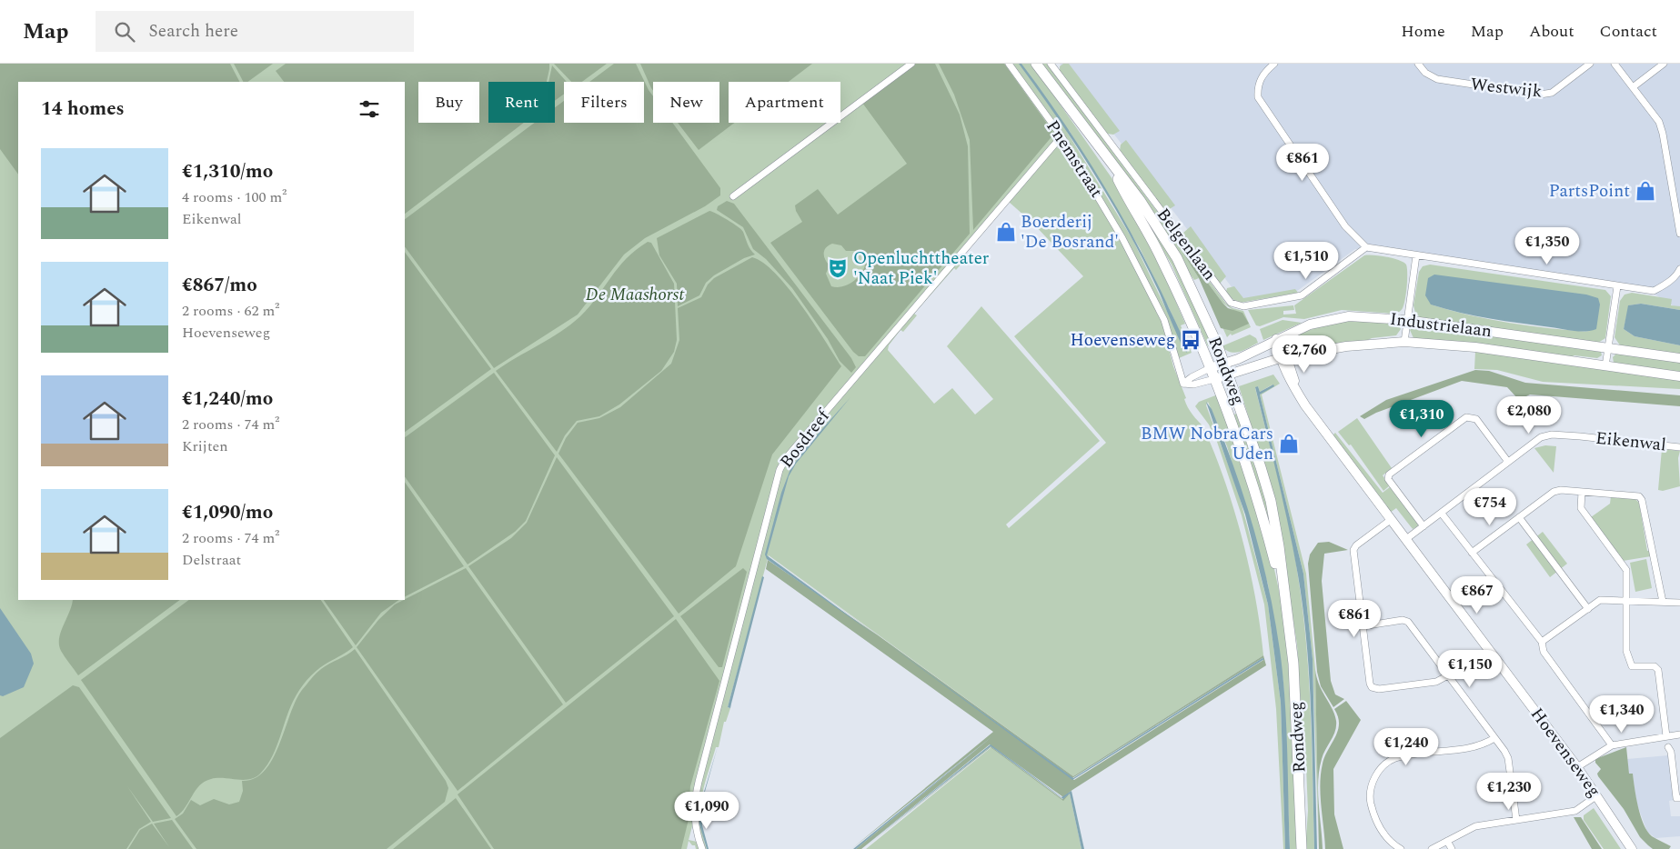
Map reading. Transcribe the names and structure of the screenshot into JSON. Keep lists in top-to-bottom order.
{
  "streets": {
    "main road": ["Industrielaan", "Rondweg", "Hoevenseweg"],
    "street": [
      "Westwijk",
      "Pnemstraat",
      "Belgenlaan",
      "Bosdreef",
      "Eikenwal"
    ]
  },
  "crossings": [
    ["Pnemstraat", "Bosdreef"],
    ["Industrielaan", "Rondweg"],
    ["Industrielaan", "Hoevenseweg"],
    ["Eikenwal", "Hoevenseweg"]
  ],
  "parks": ["De Maashorst"],
  "places": {
    "shop": ["PartsPoint", "Boerderij 'De Bosrand'", "BMW NobraCars Uden"],
    "theatre": ["Openluchttheater 'Naat Piek'"],
    "bus stop": ["Hoevenseweg"]
  },
  "page": {
    "header": "Map",
    "search": "Search here",
    "nav": [
      "Home",
      "Map",
      "About",
      "Contact"
    ],
    "chip": [
      "Buy",
      "Rent",
      "Filters",
      "New",
      "Apartment"
    ],
    "heading": "14 homes",
    "list": [
      {
        "name": "€1,310/mo",
        "note": "4 rooms · 100 m² · Eikenwal"
      },
      {
        "name": "€867/mo",
        "note": "2 rooms · 62 m² · Hoevenseweg"
      },
      {
        "name": "€1,240/mo",
        "note": "2 rooms · 74 m² · Krijten"
      },
      {
        "name": "€1,090/mo",
        "note": "2 rooms · 74 m² · Delstraat"
      }
    ],
    "price": [
      "€861",
      "€1,350",
      "€1,510",
      "€2,760",
      "€2,080",
      "€1,310",
      "€754",
      "€867",
      "€861",
      "€1,150",
      "€1,340",
      "€1,240",
      "€1,230",
      "€1,090"
    ]
  }
}
